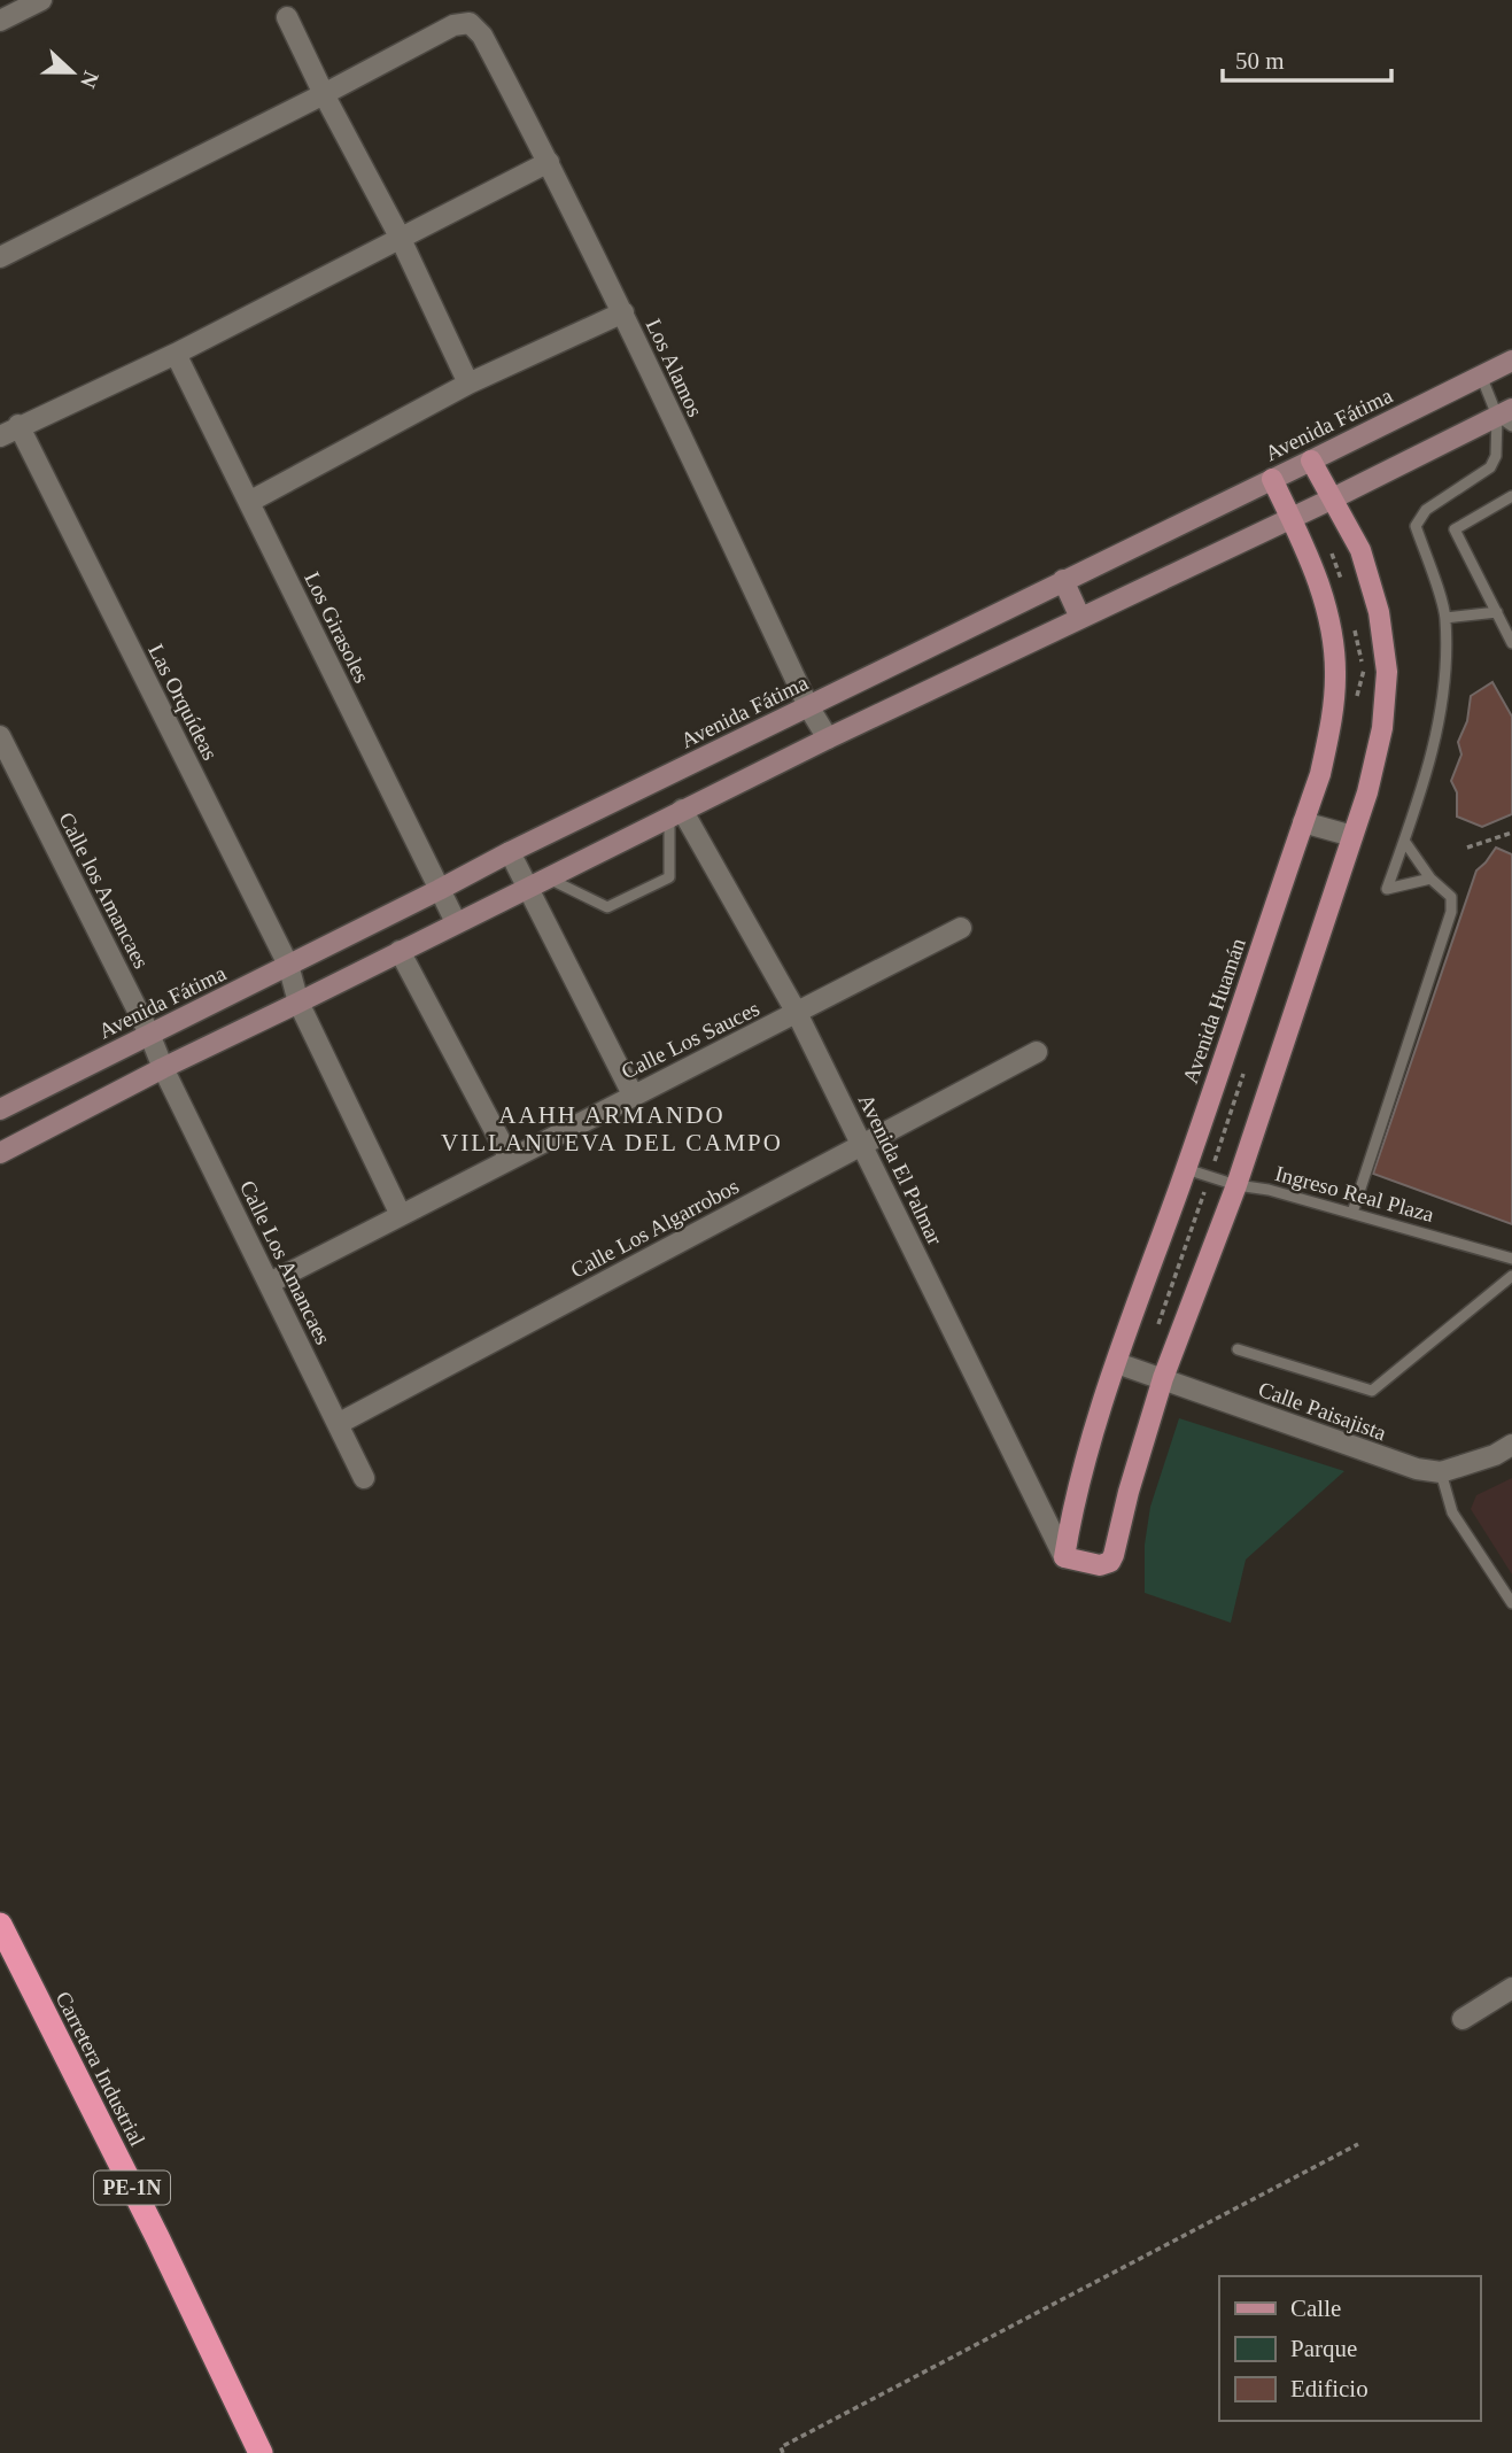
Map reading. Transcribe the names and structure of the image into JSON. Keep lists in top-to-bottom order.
{
  "streets": {
    "highway": ["Carretera Industrial", "PE-1N"],
    "main road": ["Avenida Fátima", "Avenida Huamán"],
    "street": [
      "Los Alamos",
      "Los Girasoles",
      "Las Orquídeas",
      "Calle los Amancaes",
      "Calle Los Sauces",
      "Avenida El Palmar",
      "Calle Los Algarrobos",
      "Calle Los Amancaes",
      "Calle Paisajista"
    ],
    "lane": ["Ingreso Real Plaza"]
  },
  "crossings": [
    ["Los Alamos", "Avenida Fátima"],
    ["Avenida Fátima", "Los Girasoles"],
    ["Avenida Fátima", "Las Orquídeas"],
    ["Avenida Fátima", "Calle los Amancaes"],
    ["Avenida Fátima", "Avenida Huamán"],
    ["Las Orquídeas", "Calle Los Sauces"],
    ["Calle los Amancaes", "Calle Los Amancaes"],
    ["Avenida Huamán", "Avenida El Palmar"],
    ["Avenida Huamán", "Ingreso Real Plaza"],
    ["Avenida Huamán", "Calle Paisajista"],
    ["Calle Los Sauces", "Avenida El Palmar"],
    ["Calle Los Sauces", "Calle Los Amancaes"],
    ["Avenida El Palmar", "Calle Los Algarrobos"],
    ["Calle Los Algarrobos", "Calle Los Amancaes"]
  ],
  "districts": ["AAHH ARMANDO VILLANUEVA DEL CAMPO"],
  "legend": ["Calle", "Parque", "Edificio"],
  "scale_bar": "50 m",
  "north": "right"
}
